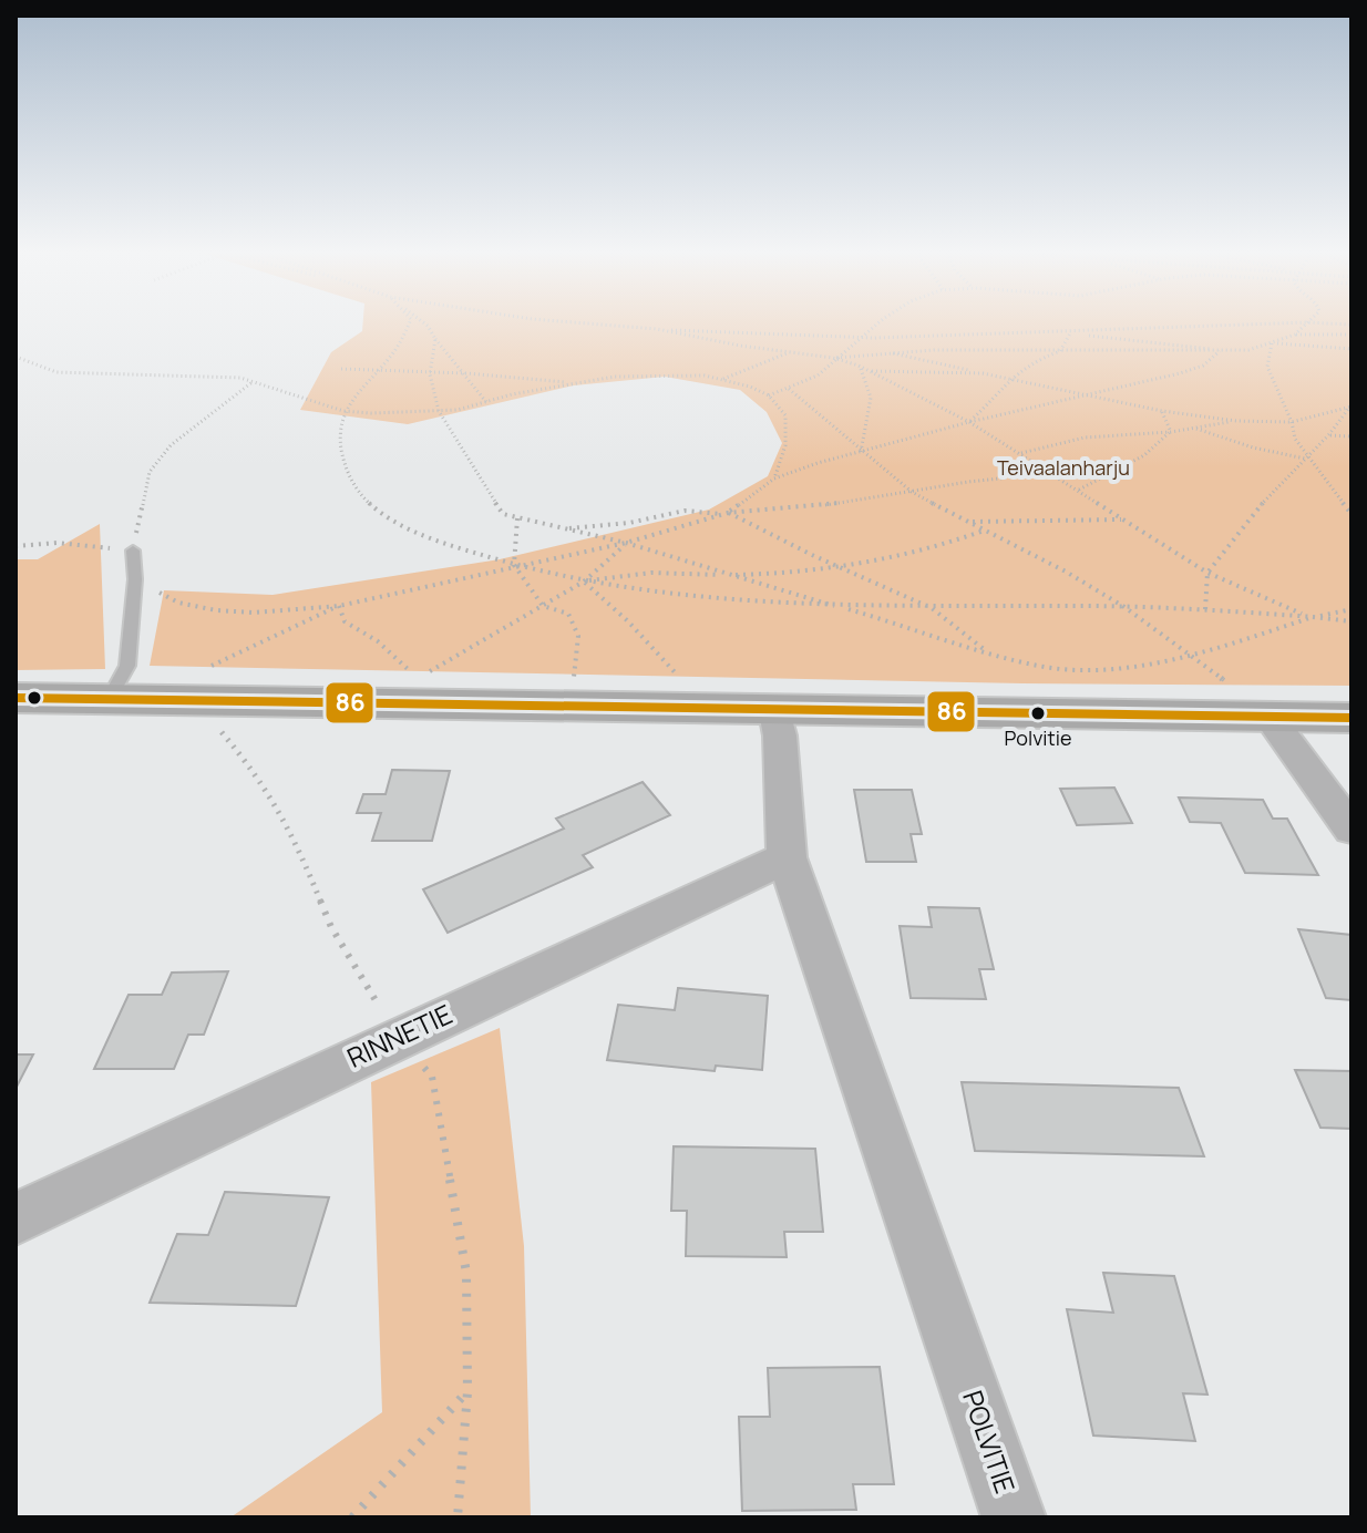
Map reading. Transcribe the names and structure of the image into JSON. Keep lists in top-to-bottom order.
{
  "streets": {
    "street": ["RINNETIE", "POLVITIE"]
  },
  "crossings": [
    ["RINNETIE", "POLVITIE"]
  ],
  "parks": ["Teivaalanharju"],
  "places": ["Polvitie"],
  "lines": ["transit line 86"]
}
